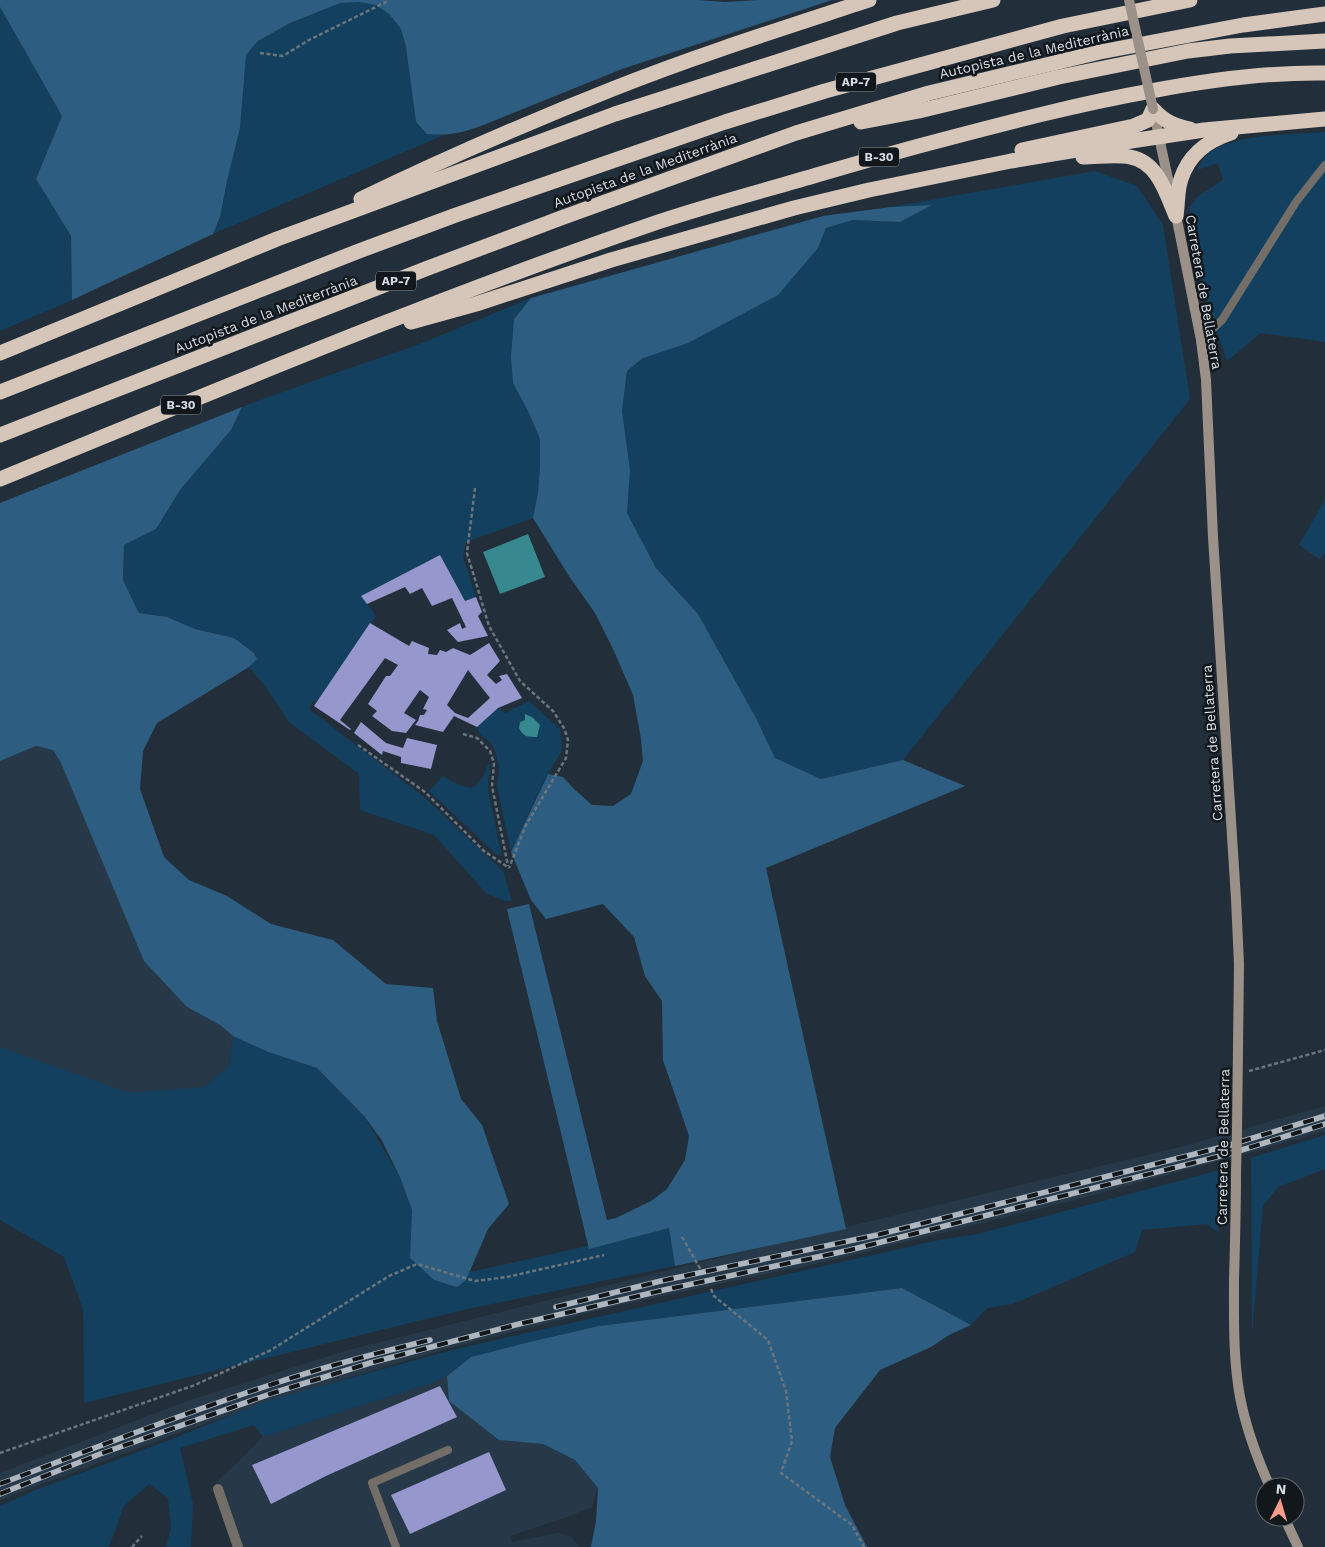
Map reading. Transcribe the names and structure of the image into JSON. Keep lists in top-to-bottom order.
{
  "streets": {
    "highway": ["Autopista de la Mediterrània", "AP-7", "B-30"],
    "street": ["Carretera de Bellaterra"]
  },
  "north": "top"
}
